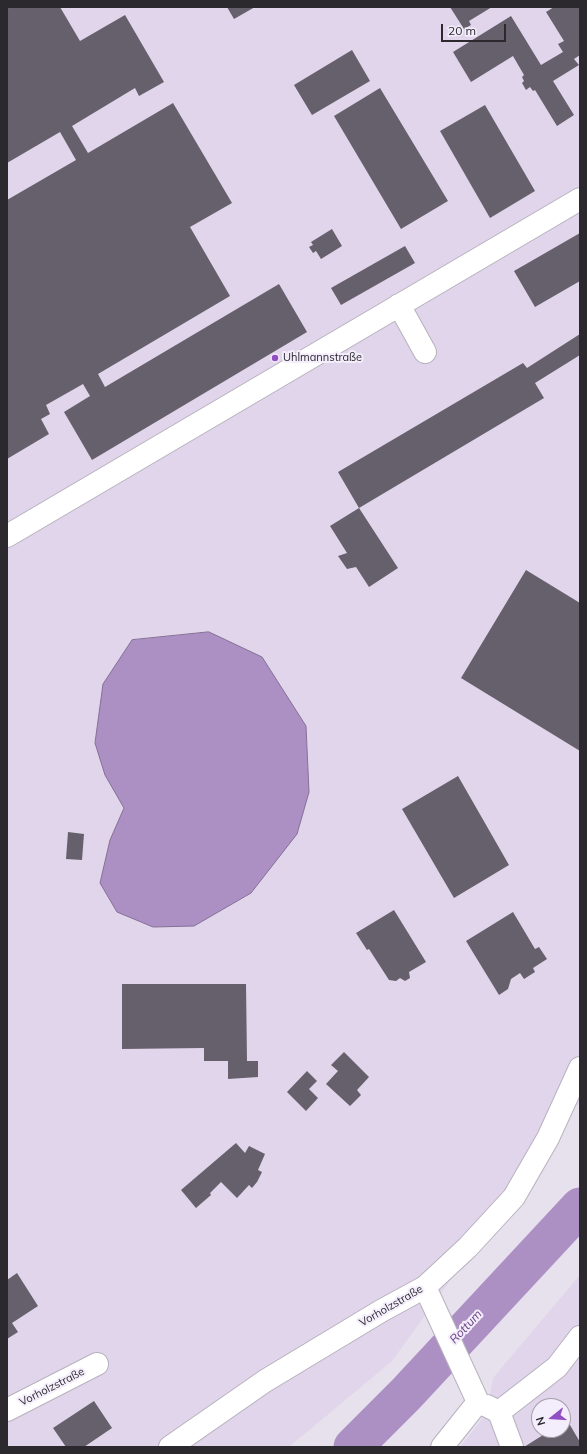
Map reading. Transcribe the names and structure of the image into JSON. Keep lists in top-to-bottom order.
{
  "streets": {
    "street": ["Vorholzstraße"]
  },
  "water": ["Rottum"],
  "places": ["Uhlmannstraße"],
  "scale_bar": "20 m",
  "north": "left"
}
